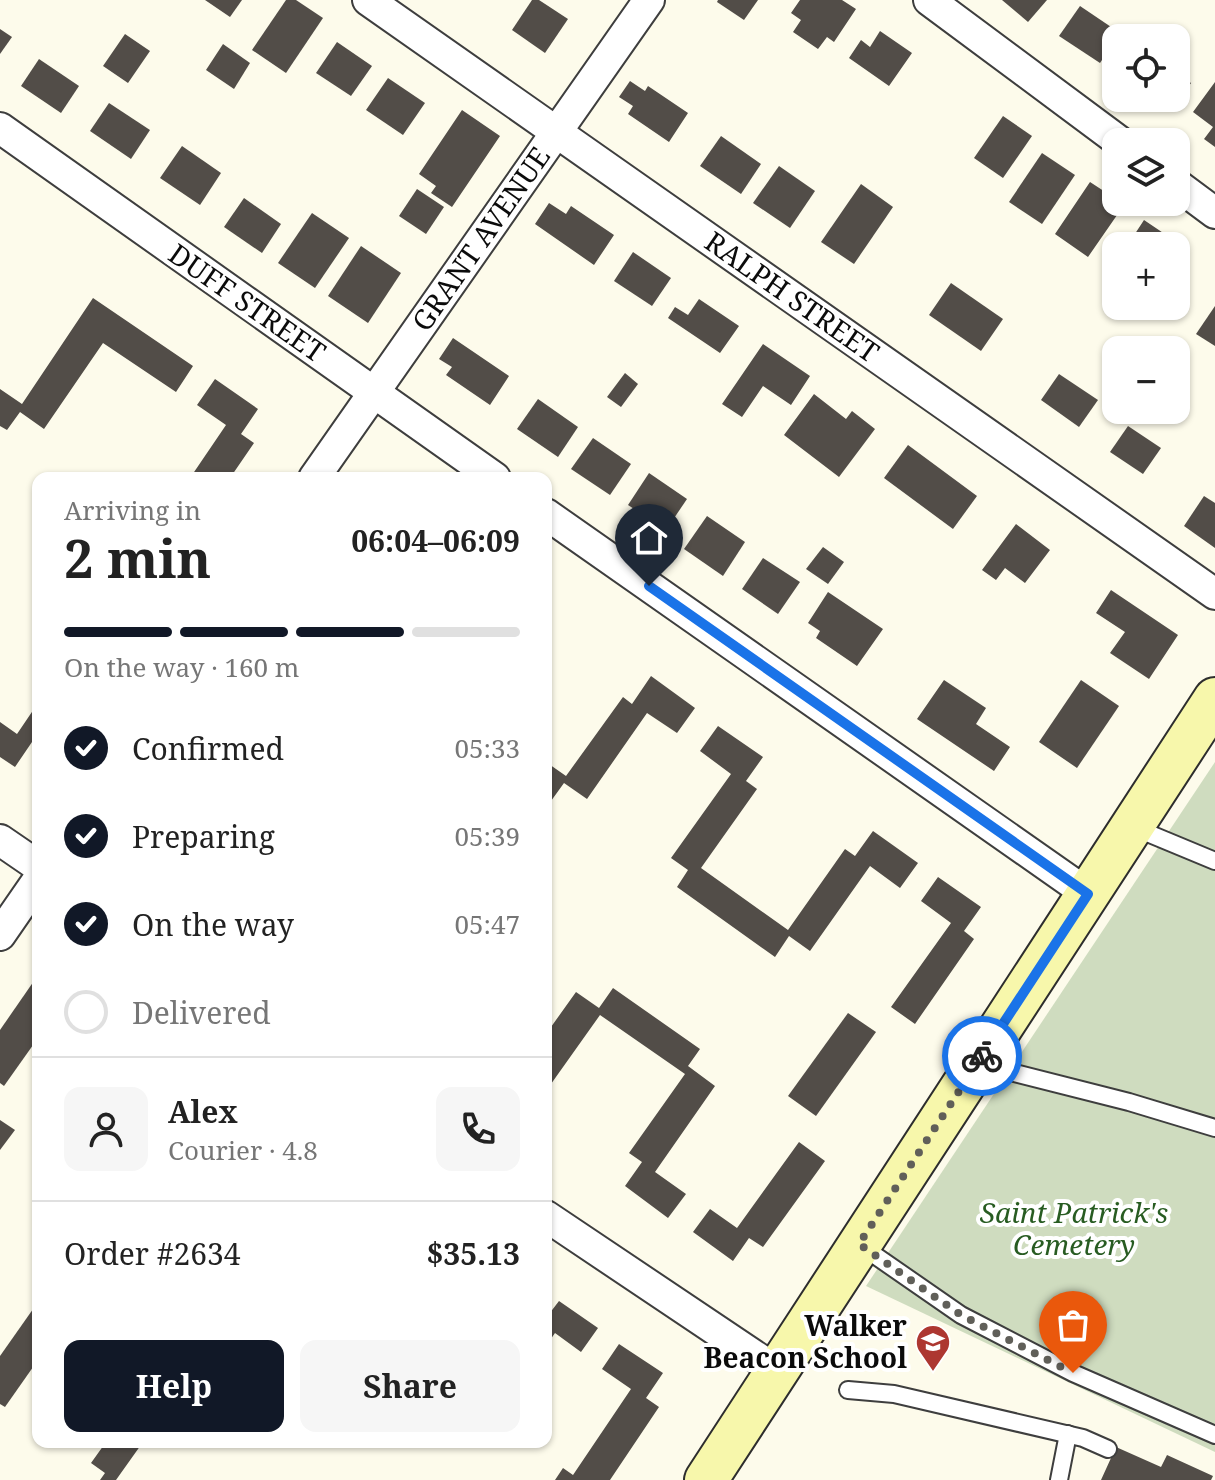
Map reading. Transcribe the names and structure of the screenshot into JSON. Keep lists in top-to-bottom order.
{
  "streets": {
    "street": ["GRANT AVENUE", "RALPH STREET", "DUFF STREET"]
  },
  "crossings": [
    ["GRANT AVENUE", "RALPH STREET"],
    ["GRANT AVENUE", "DUFF STREET"]
  ],
  "parks": ["Saint Patrick's Cemetery"],
  "places": {
    "school or university": ["Walker Beacon School"]
  },
  "page": {
    "map_buttons": ["+", "−"],
    "heading": ["2 min", "Arriving in", "06:04–06:09"],
    "panel": [
      "Alex",
      "Courier · 4.8",
      "Order #2634",
      "$35.13"
    ],
    "bar": "On the way · 160 m",
    "list": [
      ["Confirmed", "05:33"],
      ["Preparing", "05:39"],
      ["On the way", "05:47"],
      "Delivered"
    ],
    "buttons": ["Help", "Share"]
  }
}
